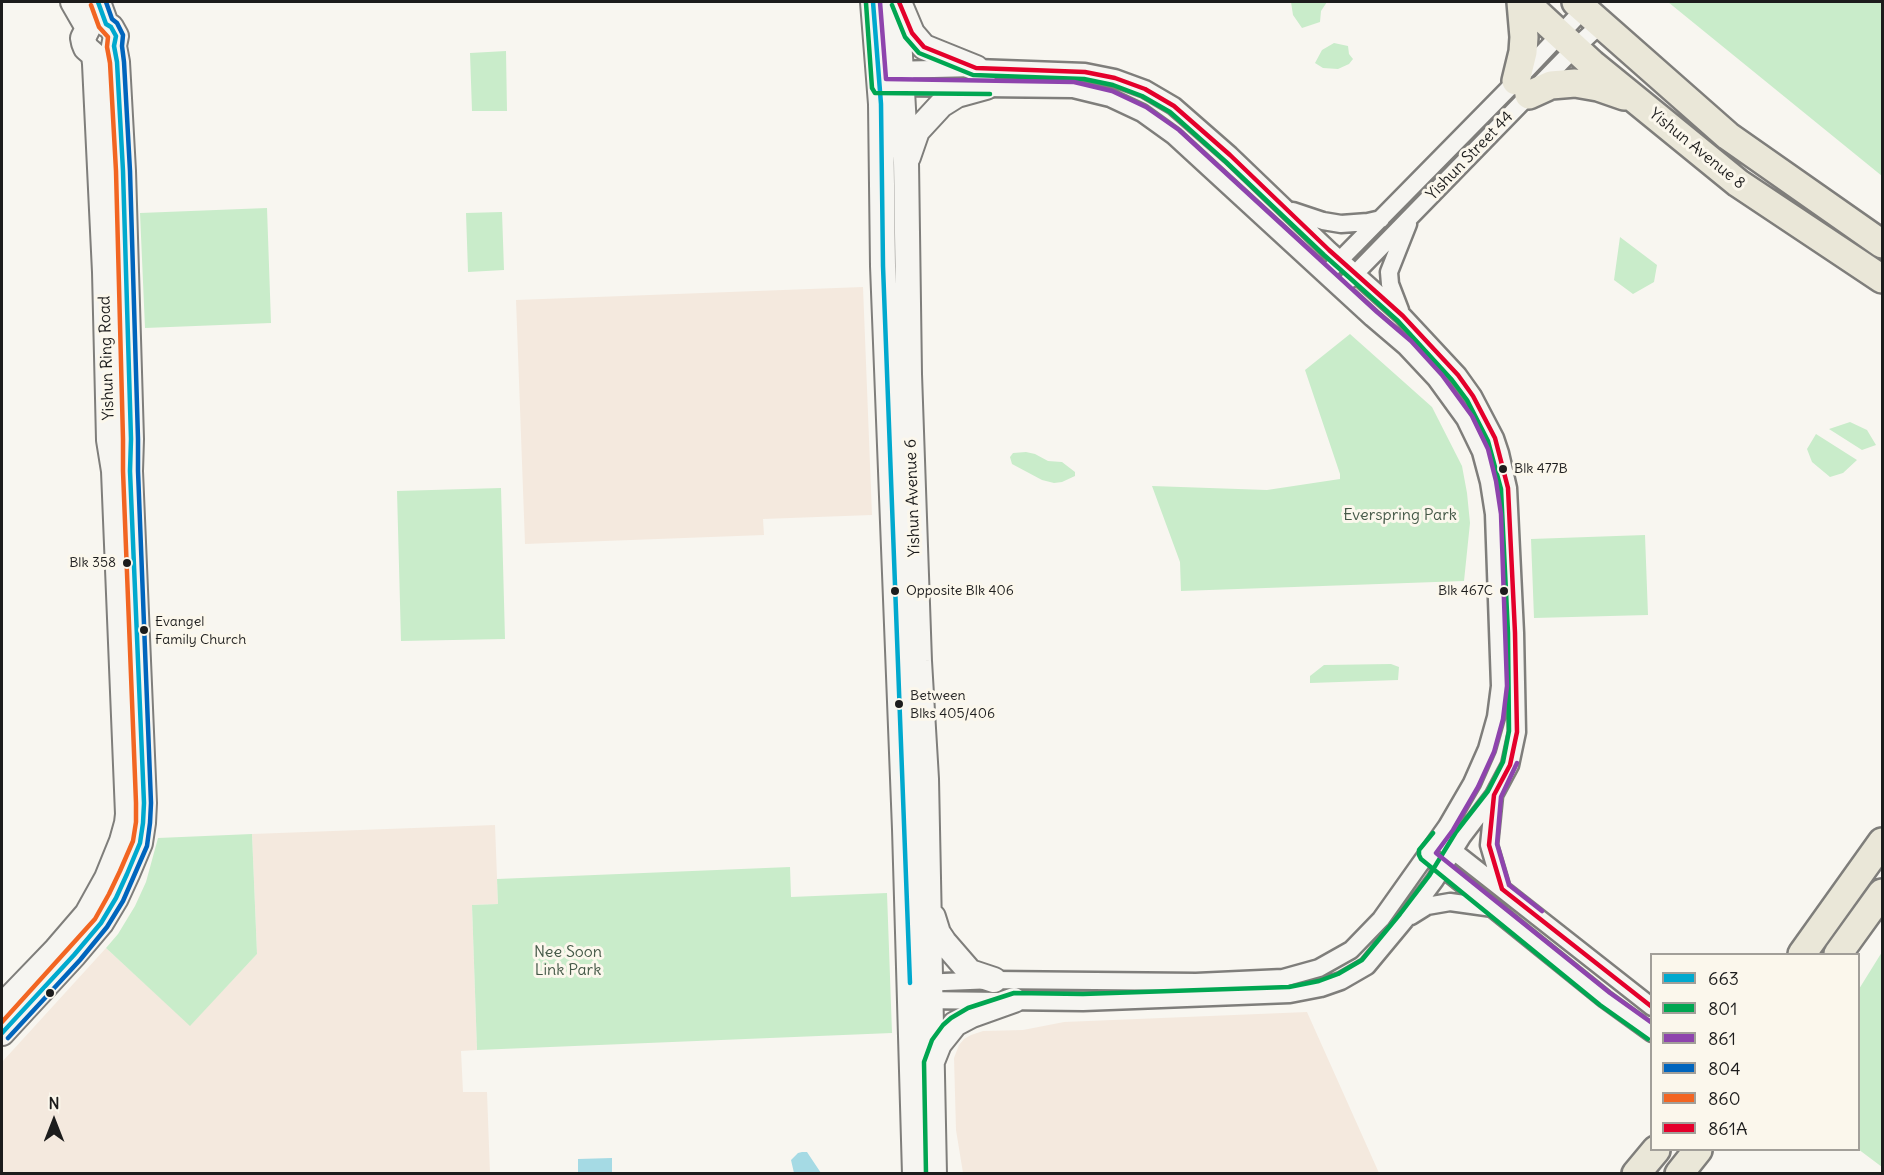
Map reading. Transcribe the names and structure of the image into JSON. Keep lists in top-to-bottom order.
{
  "streets": {
    "main road": ["Yishun Avenue 8", "Yishun Ring Road", "Yishun Avenue 6"],
    "street": ["Yishun Street 44"]
  },
  "crossings": [
    ["Yishun Avenue 8", "Yishun Street 44"]
  ],
  "parks": ["Everspring Park", "Nee Soon Link Park"],
  "places": [
    "Blk 477B",
    "Blk 358",
    "Opposite Blk 406",
    "Blk 467C",
    "Evangel Family Church",
    "Between Blks 405/406"
  ],
  "lines": [
    "transit line 663",
    "transit line 861",
    "transit line 804",
    "transit line 861A",
    "transit line 801",
    "transit line 860"
  ],
  "legend": [
    "663",
    "801",
    "861",
    "804",
    "860",
    "861A"
  ],
  "north": "top"
}
